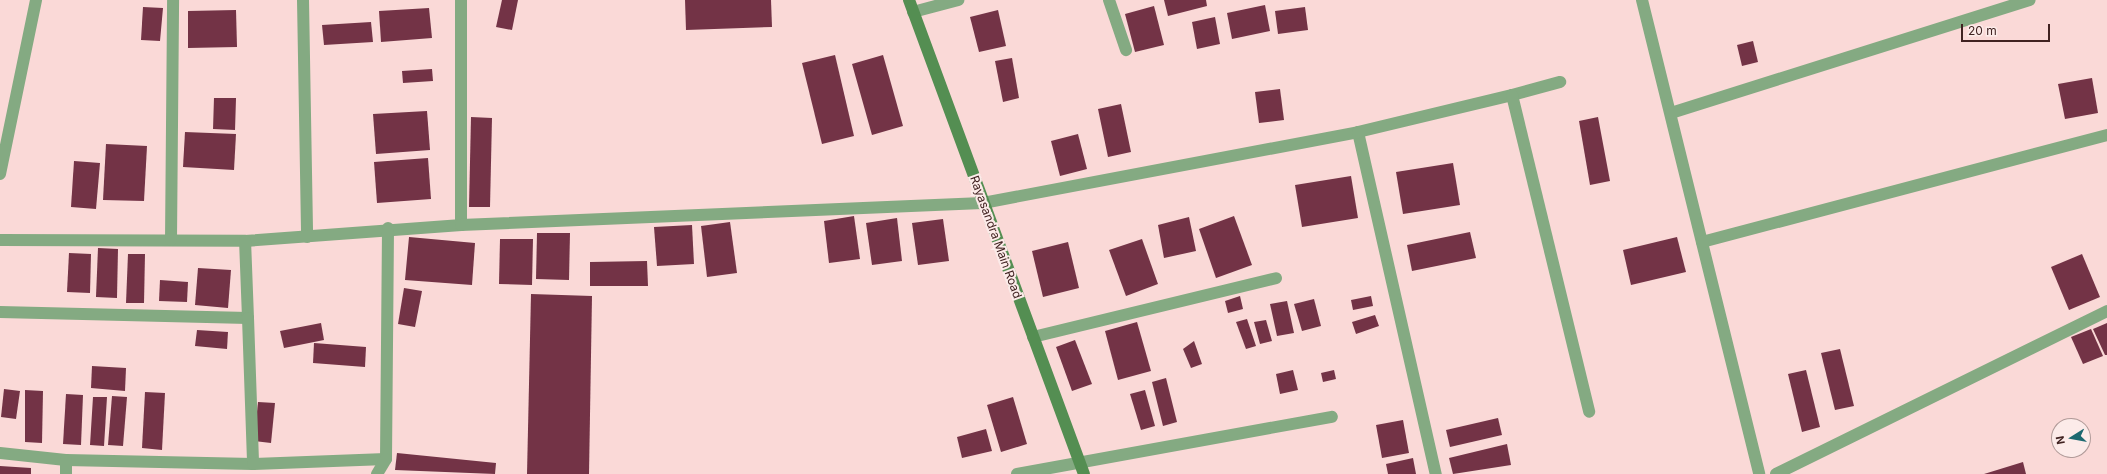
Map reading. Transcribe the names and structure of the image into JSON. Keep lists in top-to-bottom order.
{
  "streets": {
    "street": ["Rayasandra Main Road"]
  },
  "scale_bar": "20 m",
  "north": "left"
}
